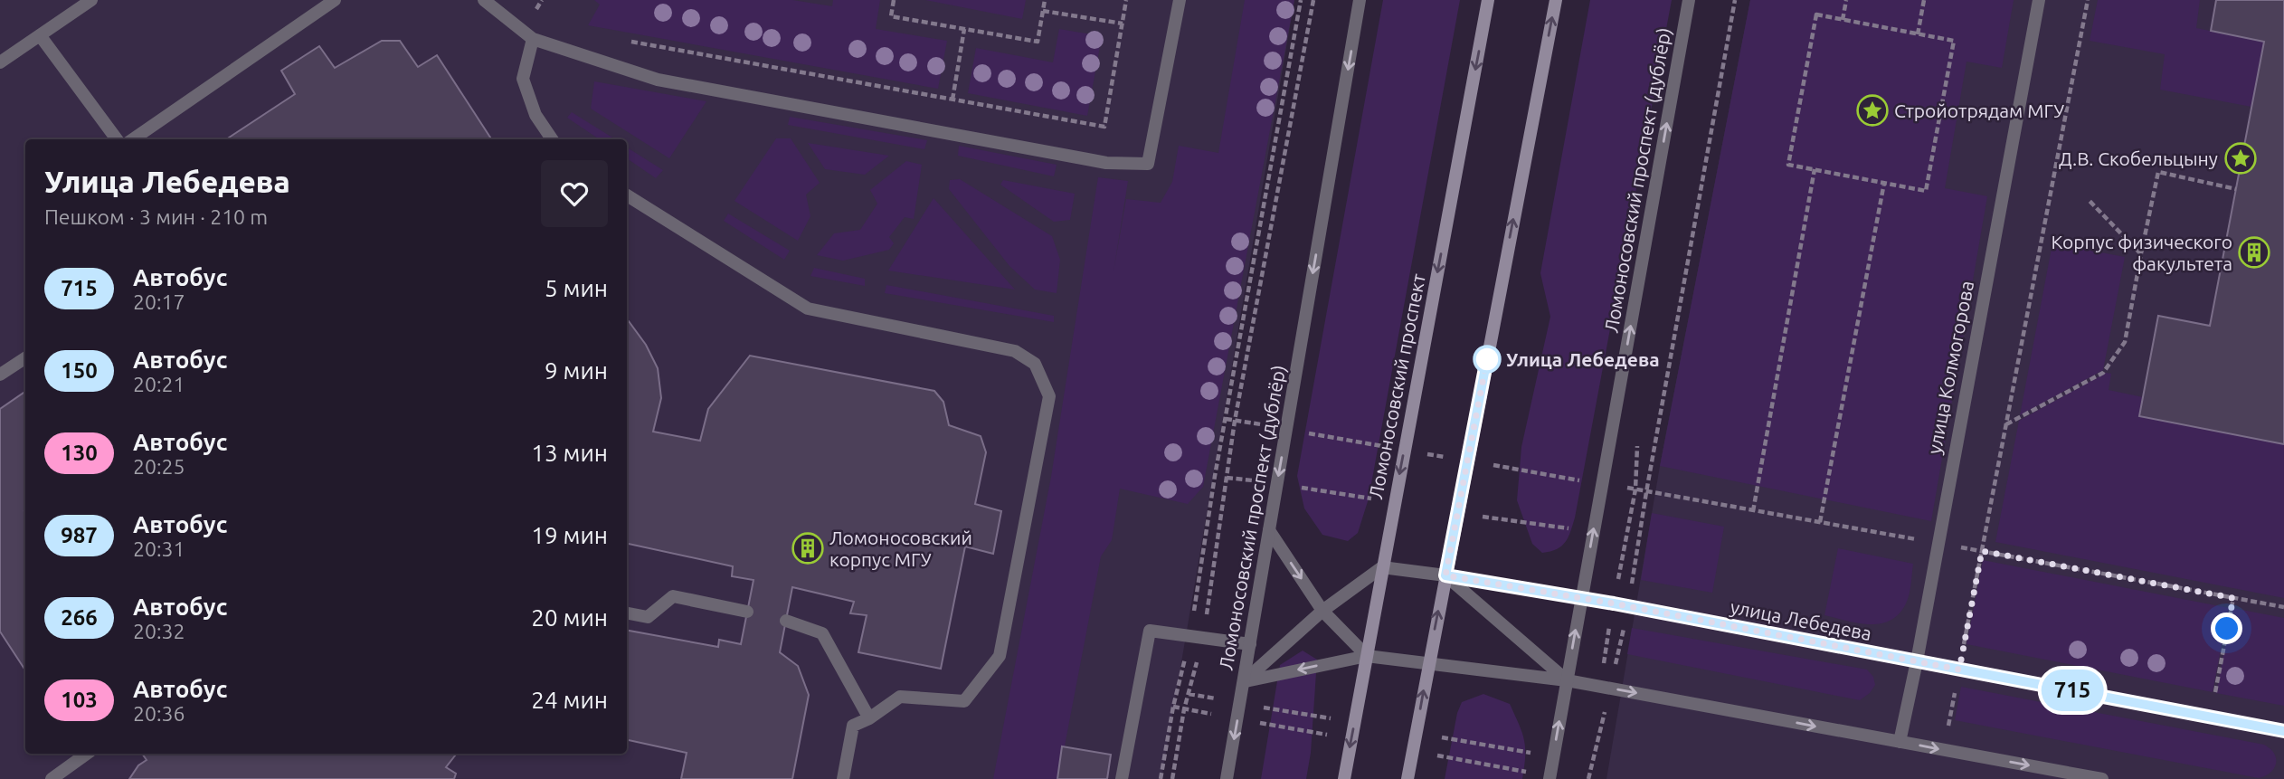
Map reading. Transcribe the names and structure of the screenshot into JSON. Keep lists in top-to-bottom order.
{
  "streets": {
    "main road": ["Ломоносовский проспект"],
    "street": ["Ломоносовский проспект (дублёр)", "улица Колмогорова", "улица Лебедева"]
  },
  "crossings": [
    ["Ломоносовский проспект (дублёр)", "улица Лебедева"],
    ["улица Колмогорова", "улица Лебедева"],
    ["Ломоносовский проспект", "улица Лебедева"]
  ],
  "places": {
    "place": ["Стройотрядам МГУ", "Д.В. Скобельцыну"],
    "building": ["Корпус физического факультета", "Ломоносовский корпус МГУ"],
    "other": ["Улица Лебедева"]
  },
  "lines": ["bus line 715"],
  "page": {
    "on_map": "715",
    "heading": ["Улица Лебедева", "Пешком · 3 мин · 210 m"],
    "list": [
      {
        "mark": "715",
        "name": "Автобус",
        "note": "20:17",
        "value": "5 мин"
      },
      {
        "mark": "150",
        "name": "Автобус",
        "note": "20:21",
        "value": "9 мин"
      },
      {
        "mark": "130",
        "name": "Автобус",
        "note": "20:25",
        "value": "13 мин"
      },
      {
        "mark": "987",
        "name": "Автобус",
        "note": "20:31",
        "value": "19 мин"
      },
      {
        "mark": "266",
        "name": "Автобус",
        "note": "20:32",
        "value": "20 мин"
      },
      {
        "mark": "103",
        "name": "Автобус",
        "note": "20:36",
        "value": "24 мин"
      }
    ]
  }
}
